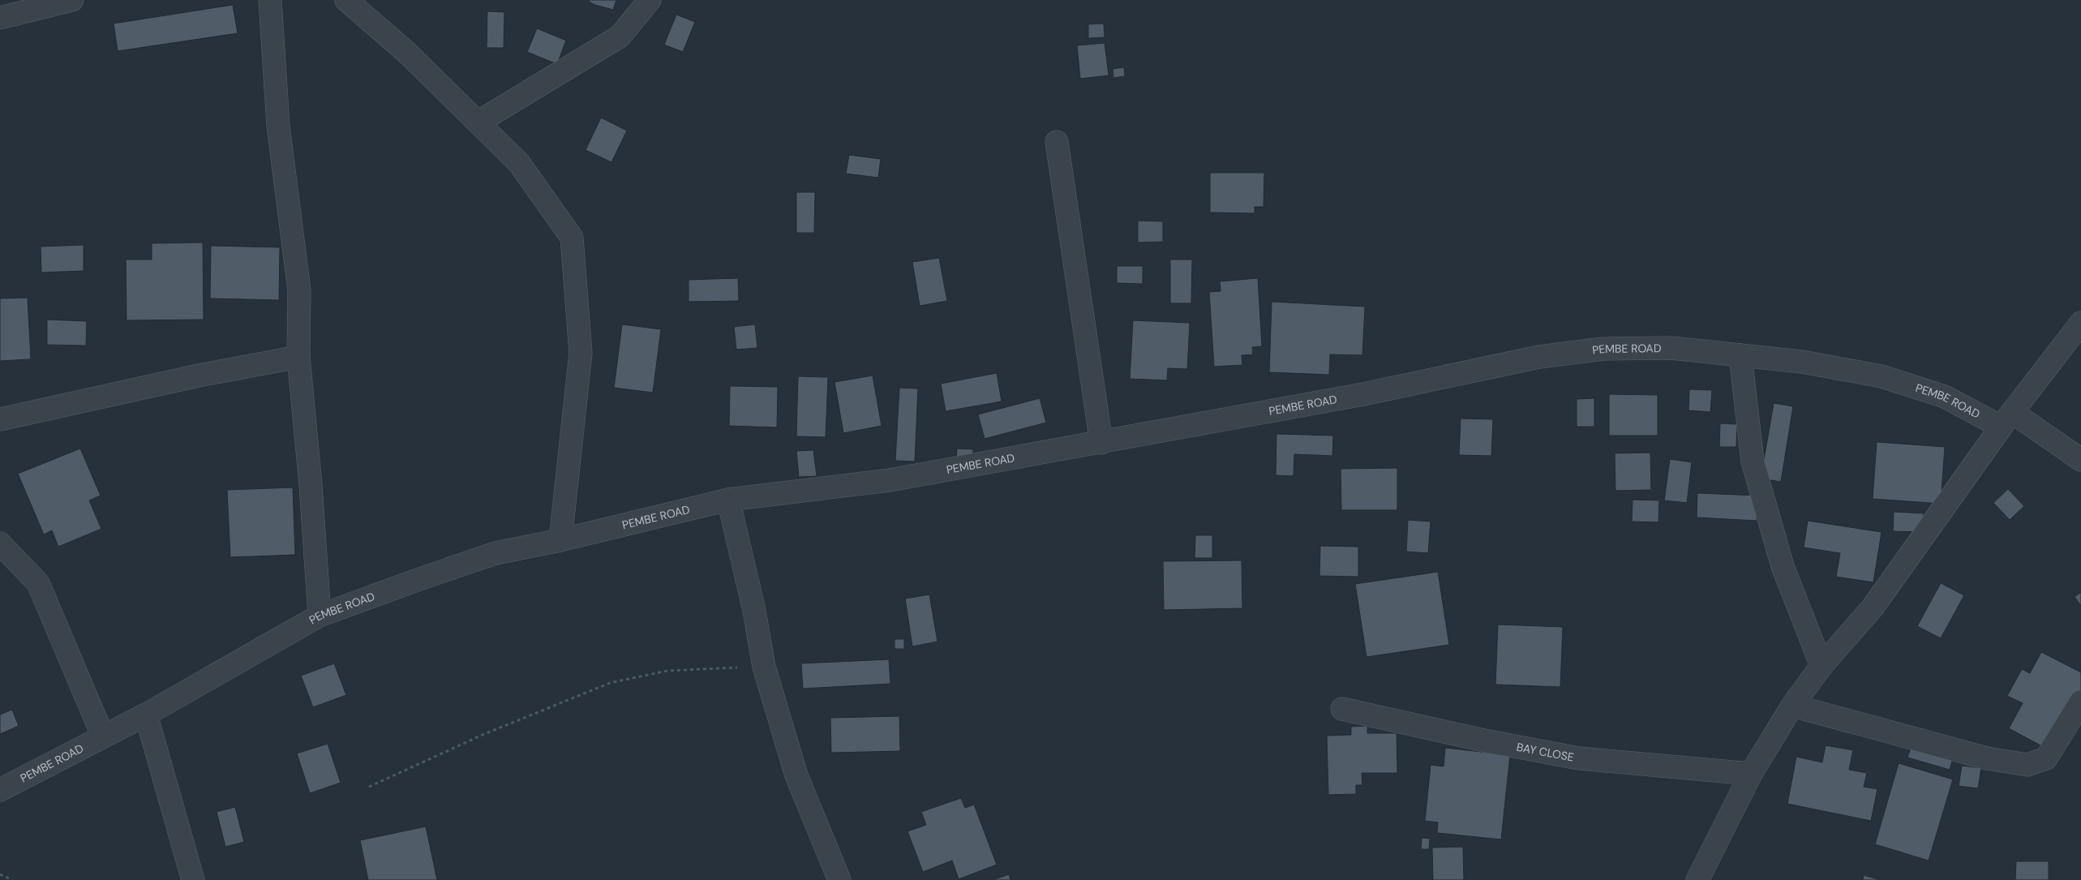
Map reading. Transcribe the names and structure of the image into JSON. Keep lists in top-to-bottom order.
{
  "streets": {
    "street": ["PEMBE ROAD", "BAY CLOSE"]
  }
}
